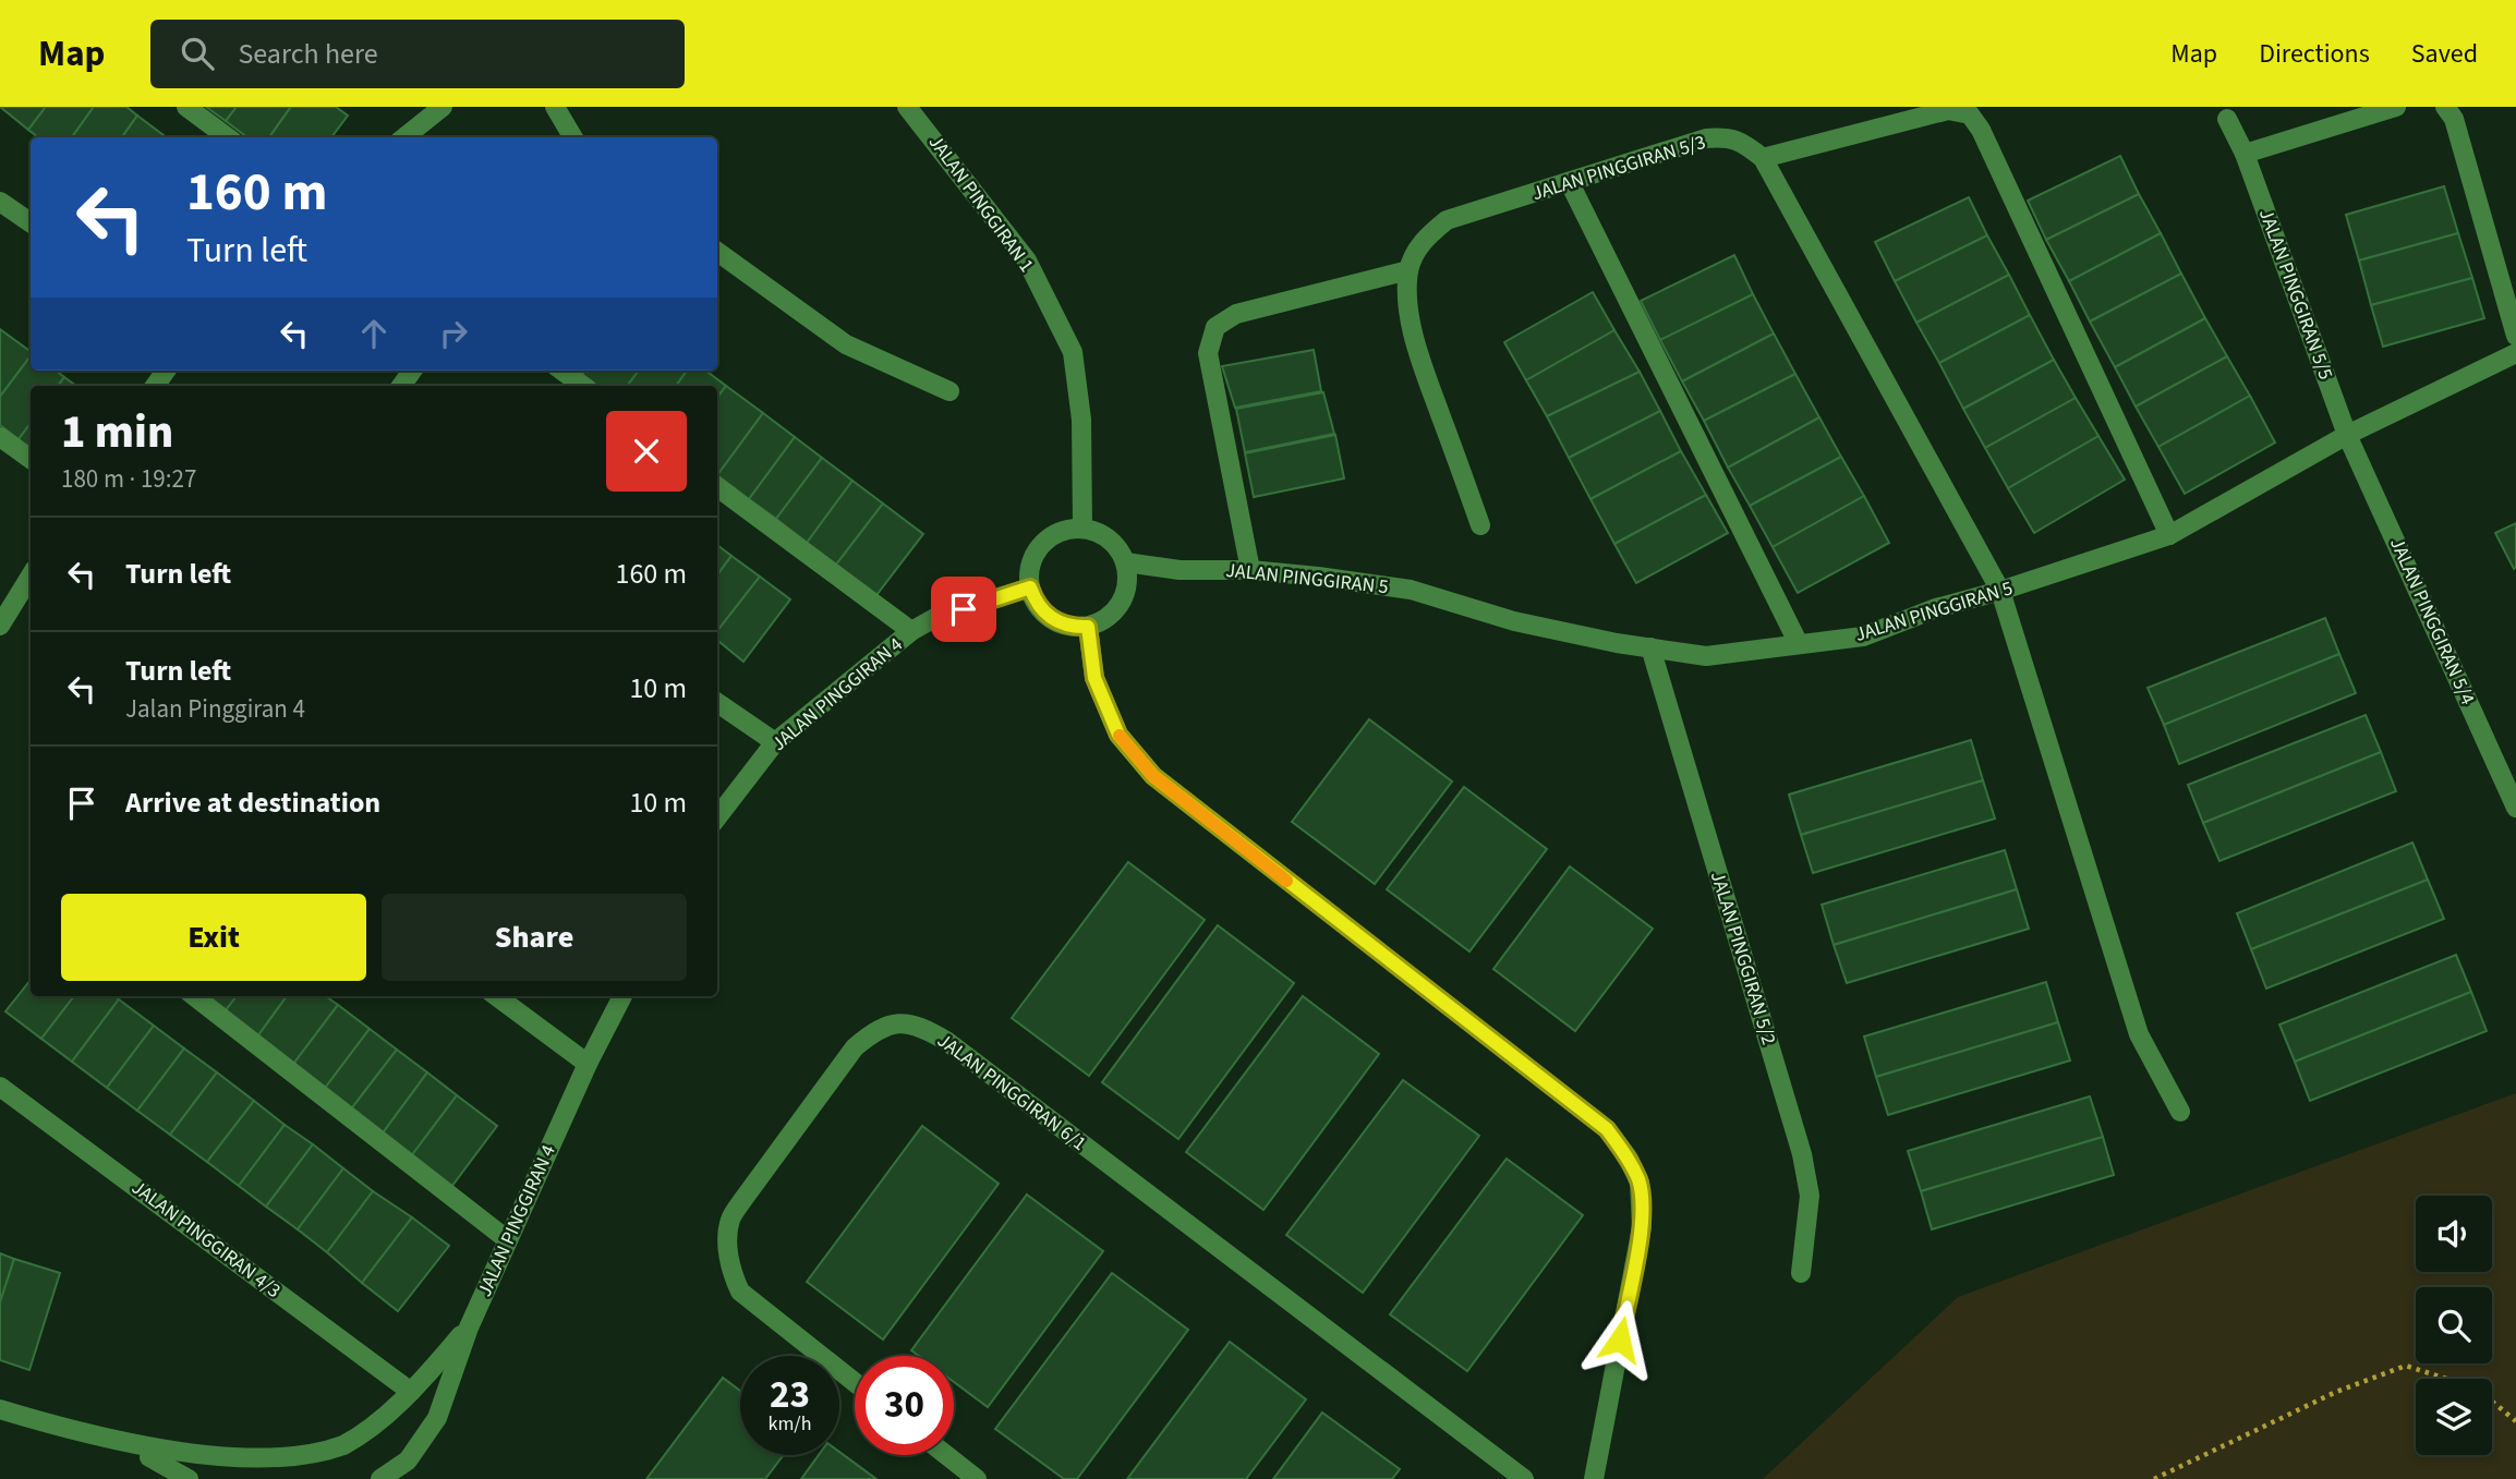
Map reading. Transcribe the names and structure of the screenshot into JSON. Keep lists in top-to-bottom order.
{
  "streets": {
    "street": [
      "JALAN PINGGIRAN 5/3",
      "JALAN PINGGIRAN 1",
      "JALAN PINGGIRAN 5/5",
      "JALAN PINGGIRAN 5",
      "JALAN PINGGIRAN 5/4",
      "JALAN PINGGIRAN 4",
      "JALAN PINGGIRAN 5/2",
      "JALAN PINGGIRAN 6/1",
      "JALAN PINGGIRAN 4/3"
    ]
  },
  "crossings": [
    ["JALAN PINGGIRAN 5/3", "JALAN PINGGIRAN 5"],
    ["JALAN PINGGIRAN 1", "JALAN PINGGIRAN 5"],
    ["JALAN PINGGIRAN 1", "JALAN PINGGIRAN 4"],
    ["JALAN PINGGIRAN 5/5", "JALAN PINGGIRAN 5"],
    ["JALAN PINGGIRAN 5/5", "JALAN PINGGIRAN 5/4"],
    ["JALAN PINGGIRAN 5", "JALAN PINGGIRAN 5/4"],
    ["JALAN PINGGIRAN 5", "JALAN PINGGIRAN 4"],
    ["JALAN PINGGIRAN 5", "JALAN PINGGIRAN 5/2"],
    ["JALAN PINGGIRAN 4", "JALAN PINGGIRAN 4/3"]
  ],
  "page": {
    "header": "Map",
    "search": "Search here",
    "nav": ["Map", "Directions", "Saved"],
    "turn": ["160 m", "Turn left"],
    "heading": ["1 min", "180 m · 19:27"],
    "list": [
      {
        "name": "Turn left",
        "value": "160 m"
      },
      {
        "name": "Turn left",
        "note": "Jalan Pinggiran 4",
        "value": "10 m"
      },
      {
        "name": "Arrive at destination",
        "value": "10 m"
      }
    ],
    "buttons": ["Exit", "Share"],
    "speed": "23 km/h",
    "limit": "30"
  }
}
